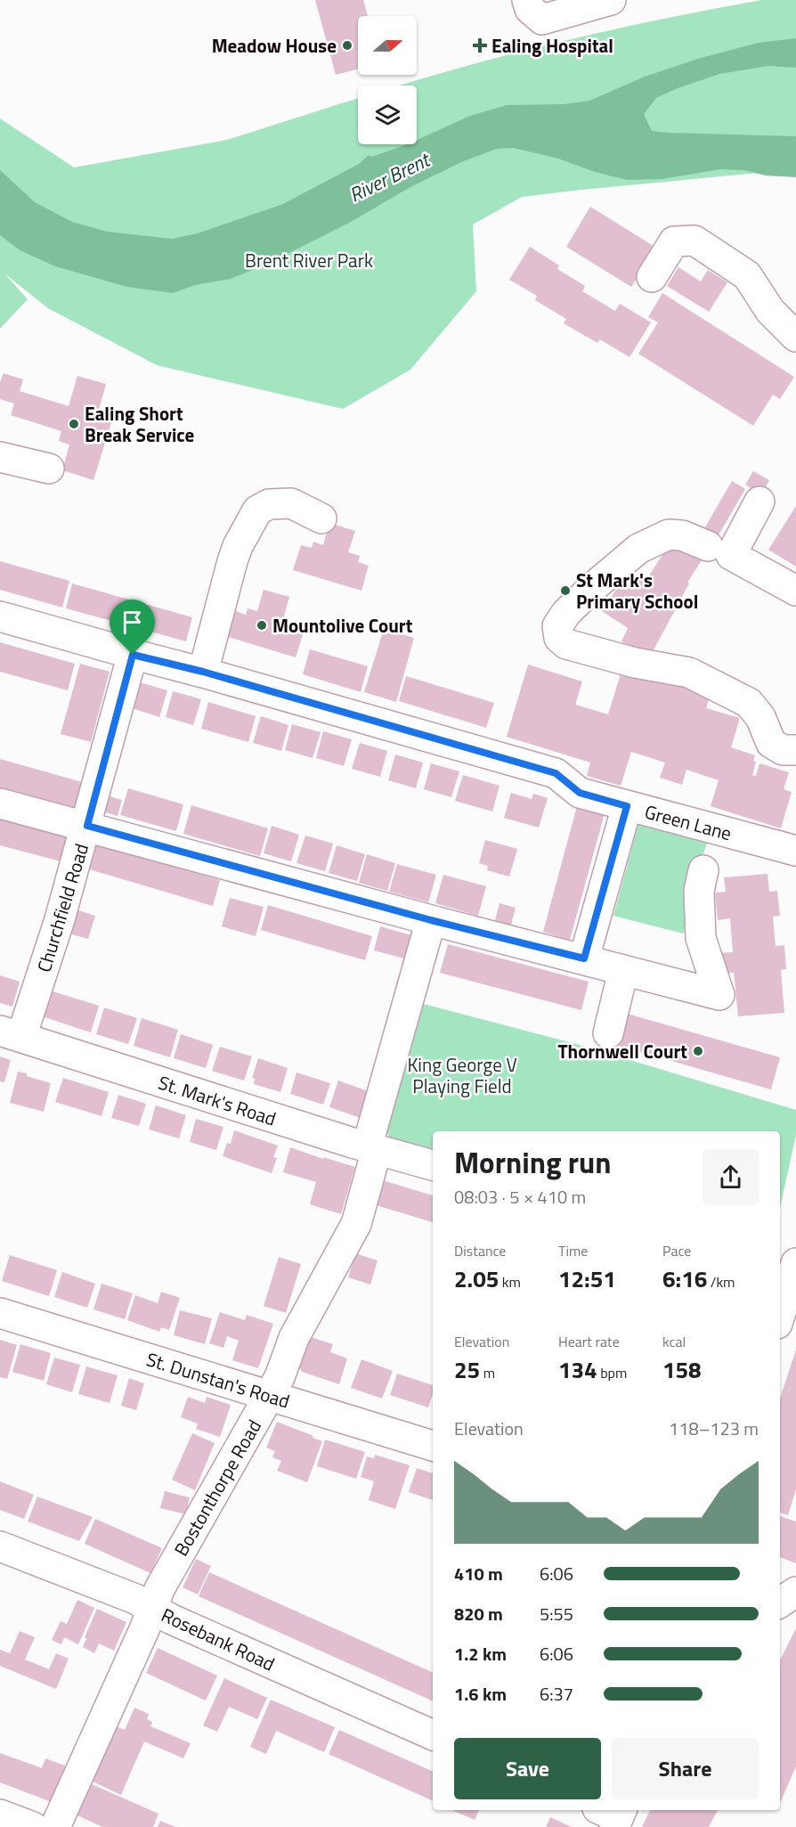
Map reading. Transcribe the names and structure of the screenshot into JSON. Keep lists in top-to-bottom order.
{
  "streets": {
    "street": [
      "Green Lane",
      "Churchfield Road",
      "St. Mark's Road",
      "St. Dunstan's Road",
      "Bostonthorpe Road",
      "Rosebank Road"
    ]
  },
  "crossings": [
    ["Green Lane", "Churchfield Road"],
    ["Churchfield Road", "St. Mark's Road"],
    ["St. Mark's Road", "Bostonthorpe Road"],
    ["St. Dunstan's Road", "Bostonthorpe Road"],
    ["Bostonthorpe Road", "Rosebank Road"]
  ],
  "water": ["River Brent"],
  "parks": ["Brent River Park", "King George V Playing Field"],
  "places": {
    "other": [
      "Meadow House",
      "Ealing Short Break Service",
      "St Mark's Primary School",
      "Mountolive Court",
      "Thornwell Court"
    ],
    "health": ["Ealing Hospital"]
  },
  "north": "right",
  "page": {
    "heading": ["Morning run", "08:03 · 5 × 410 m"],
    "stats": [
      ["Distance", "2.05 km"],
      ["Time", "12:51"],
      ["Pace", "6:16 /km"],
      ["Elevation", "25 m"],
      ["Heart rate", "134 bpm"],
      ["kcal", "158"]
    ],
    "chart": ["Elevation", "118–123 m"],
    "list": [
      {
        "name": "410 m",
        "note": "6:06"
      },
      {
        "name": "820 m",
        "note": "5:55"
      },
      {
        "name": "1.2 km",
        "note": "6:06"
      },
      {
        "name": "1.6 km",
        "note": "6:37"
      }
    ],
    "buttons": ["Save", "Share"]
  }
}
